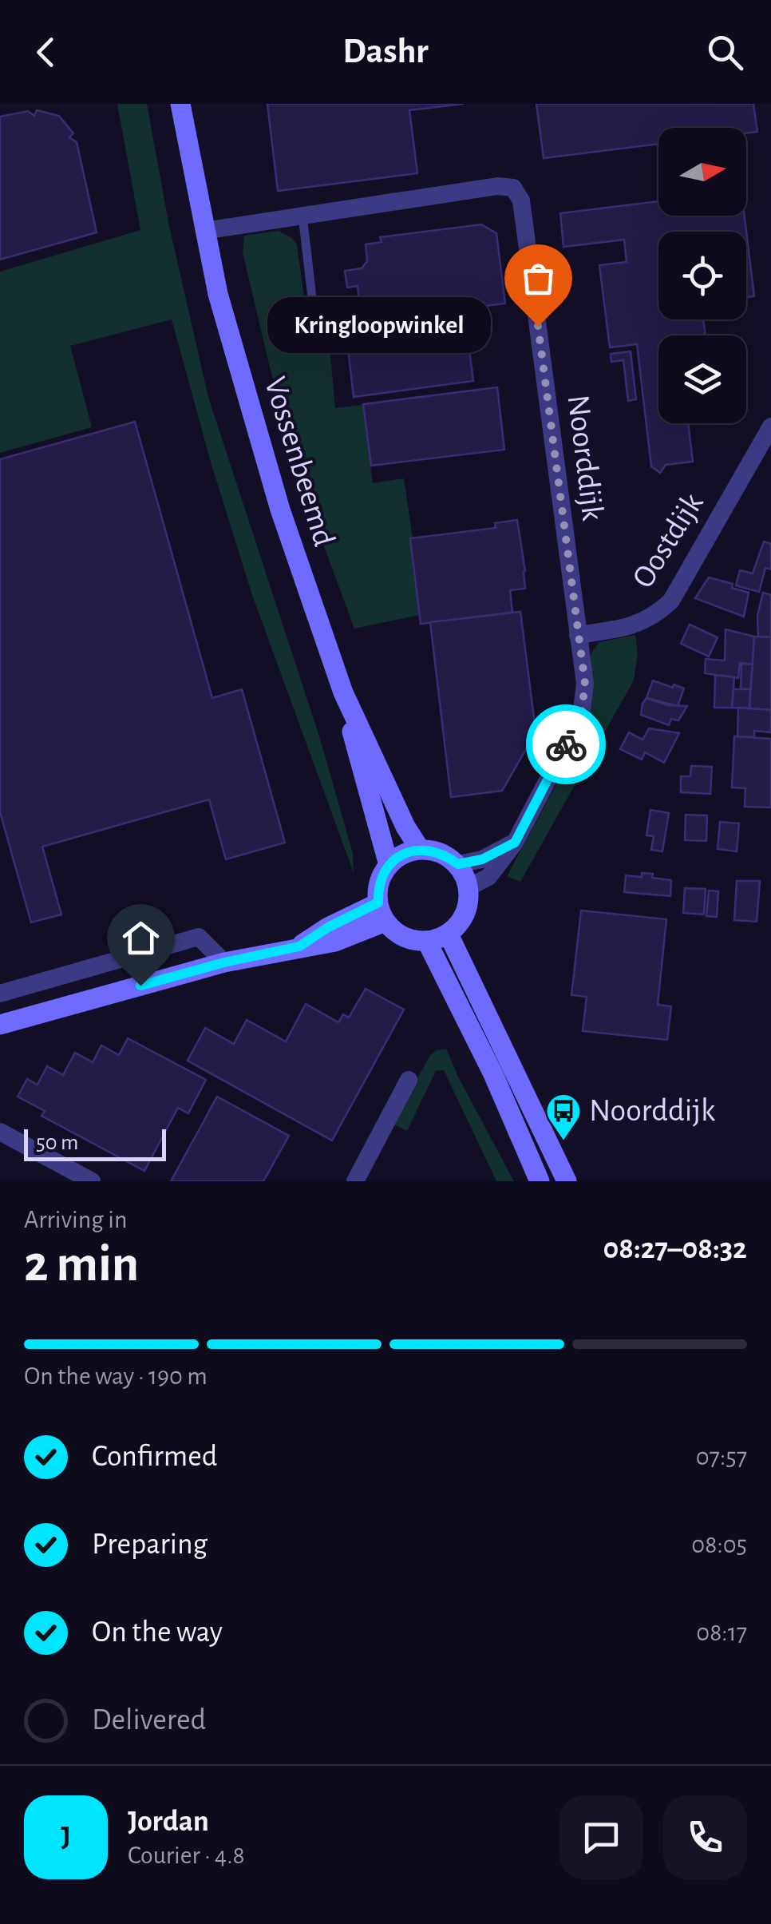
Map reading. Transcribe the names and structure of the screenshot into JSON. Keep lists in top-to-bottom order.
{
  "streets": {
    "main road": ["Vossenbeemd"],
    "street": ["Noorddijk", "Oostdijk"]
  },
  "crossings": [
    ["Noorddijk", "Vossenbeemd"],
    ["Noorddijk", "Oostdijk"]
  ],
  "places": {
    "other": ["Kringloopwinkel"],
    "bus stop": ["Noorddijk"]
  },
  "scale_bar": "50 m",
  "north": "right",
  "page": {
    "header": "Dashr",
    "bubble": "Kringloopwinkel",
    "scale": "50 m",
    "heading": ["2 min", "Arriving in", "08:27–08:32"],
    "panel": ["Jordan", "Courier · 4.8"],
    "bar": "On the way · 190 m",
    "list": [
      ["Confirmed", "07:57"],
      ["Preparing", "08:05"],
      ["On the way", "08:17"],
      "Delivered"
    ],
    "round": "J"
  }
}
